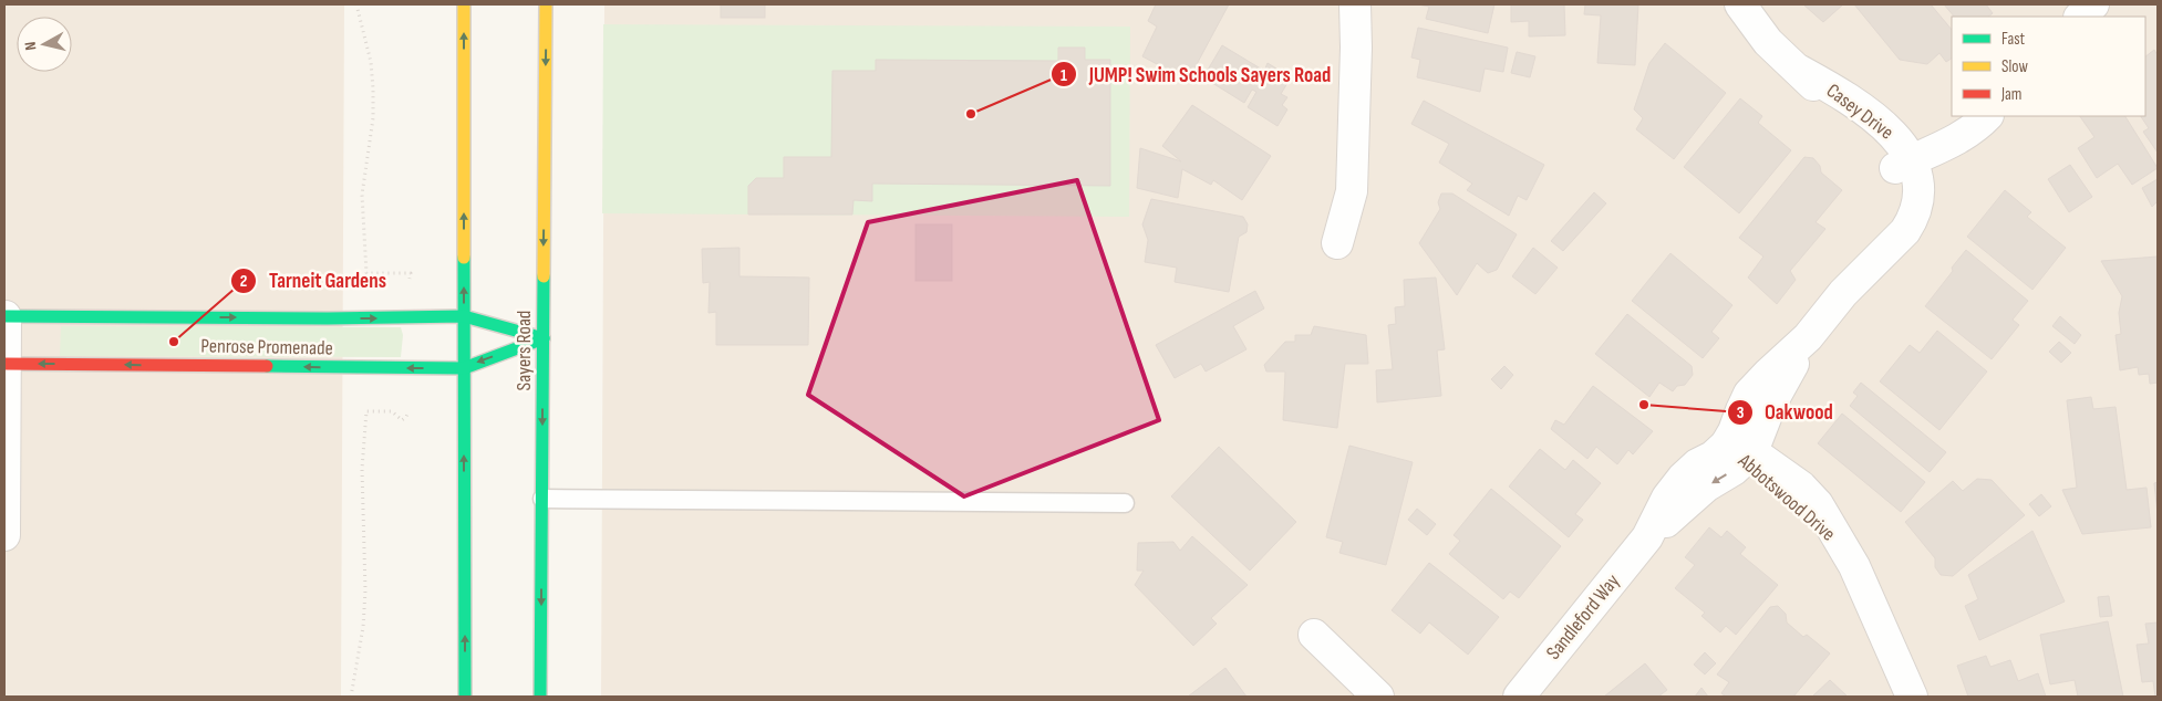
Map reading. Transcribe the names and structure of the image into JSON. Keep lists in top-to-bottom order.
{
  "streets": {
    "main road": ["Penrose Promenade", "Sayers Road"],
    "street": ["Casey Drive", "Abbotswood Drive", "Sandleford Way"]
  },
  "crossings": [
    ["Penrose Promenade", "Sayers Road"],
    ["Abbotswood Drive", "Sandleford Way"]
  ],
  "places": ["JUMP! Swim Schools Sayers Road", "Tarneit Gardens", "Oakwood"],
  "legend": ["Fast", "Slow", "Jam"],
  "north": "left"
}
